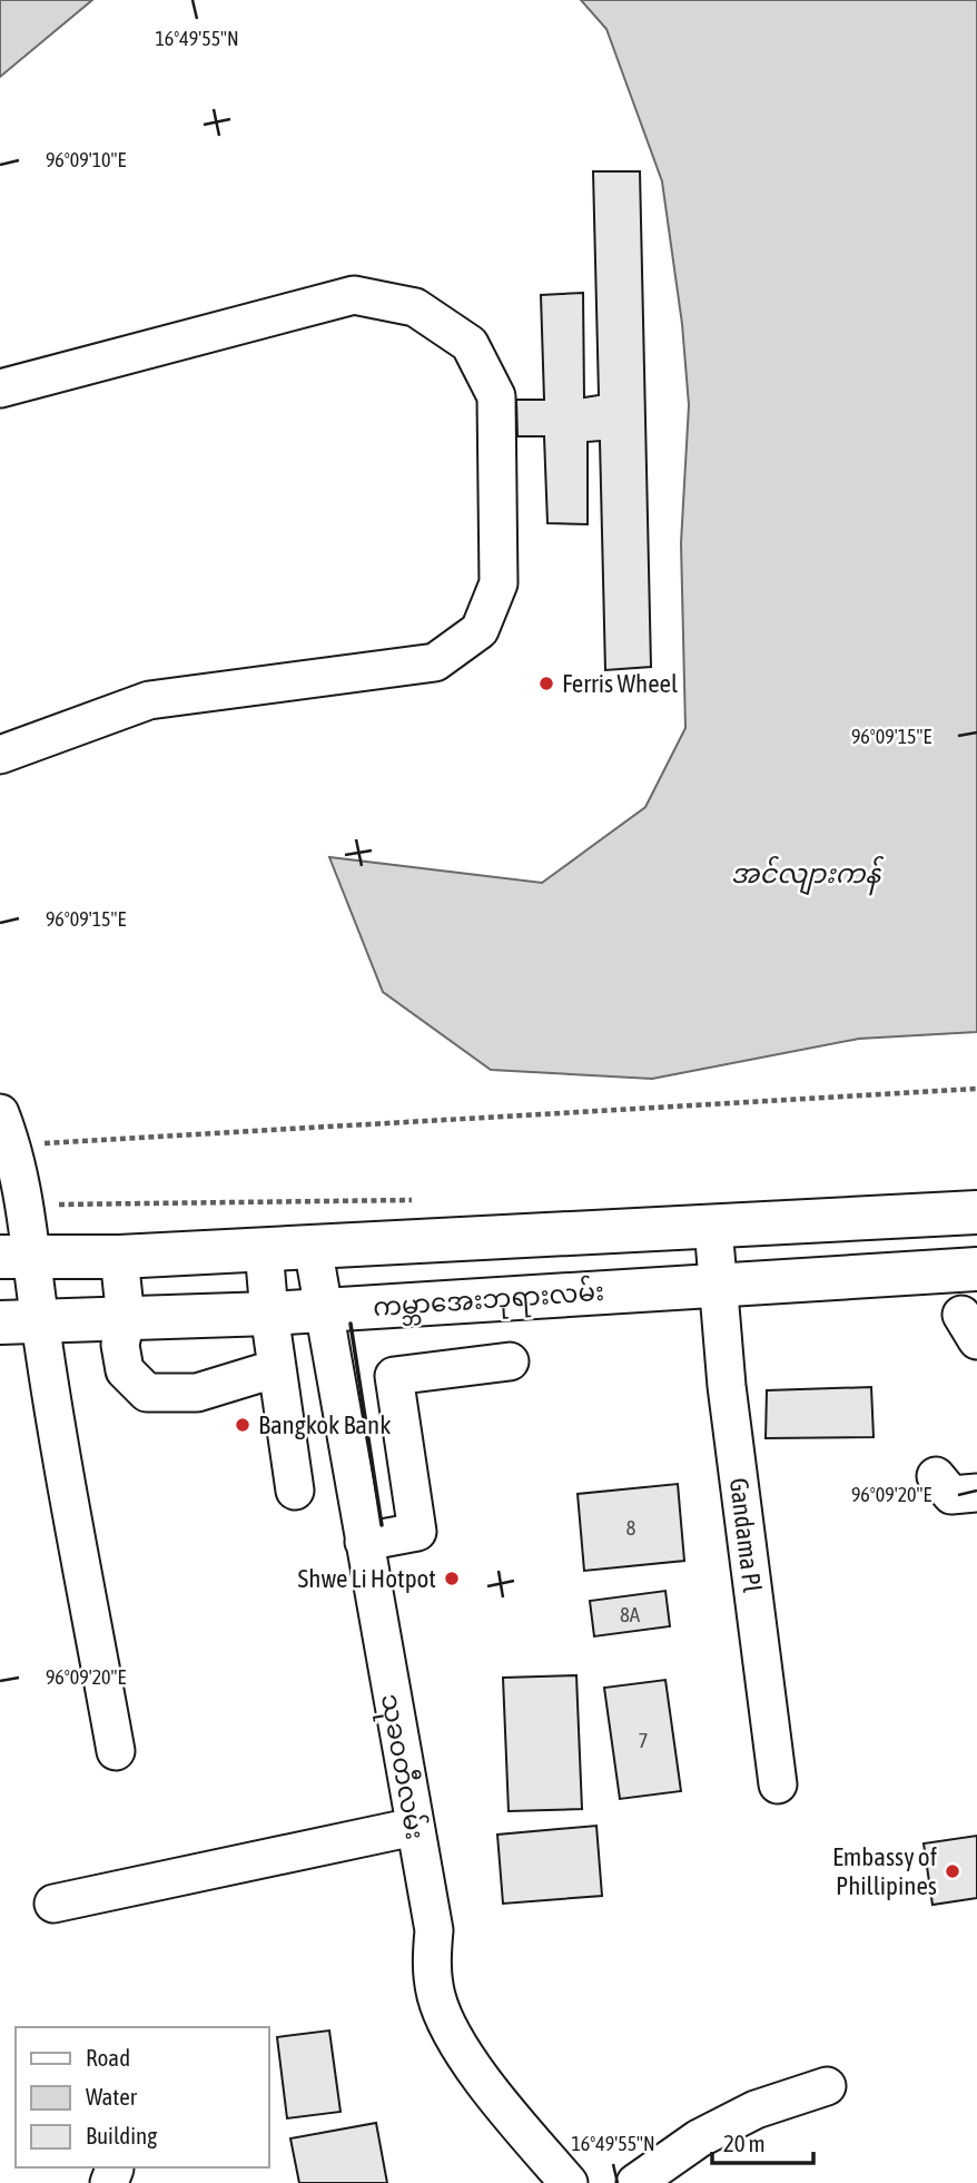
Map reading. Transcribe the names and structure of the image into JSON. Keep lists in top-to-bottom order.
{
  "streets": {
    "main road": ["ကမ္ဘာအေးဘုရားလမ်း"],
    "street": ["Gandama Pl", "သုခဝတီလမ်း"]
  },
  "crossings": [
    ["ကမ္ဘာအေးဘုရားလမ်း", "Gandama Pl"],
    ["ကမ္ဘာအေးဘုရားလမ်း", "သုခဝတီလမ်း"]
  ],
  "water": ["အင်လျားကန်"],
  "places": [
    "Ferris Wheel",
    "Bangkok Bank",
    "Shwe Li Hotpot",
    "Embassy of Phillipines"
  ],
  "house_numbers": ["8", "8A", "7"],
  "legend": ["Road", "Water", "Building"],
  "scale_bar": "20 m",
  "coordinates": [
    "16°49'55\"N",
    "96°09'10\"E",
    "96°09'15\"E",
    "96°09'20\"E"
  ]
}
